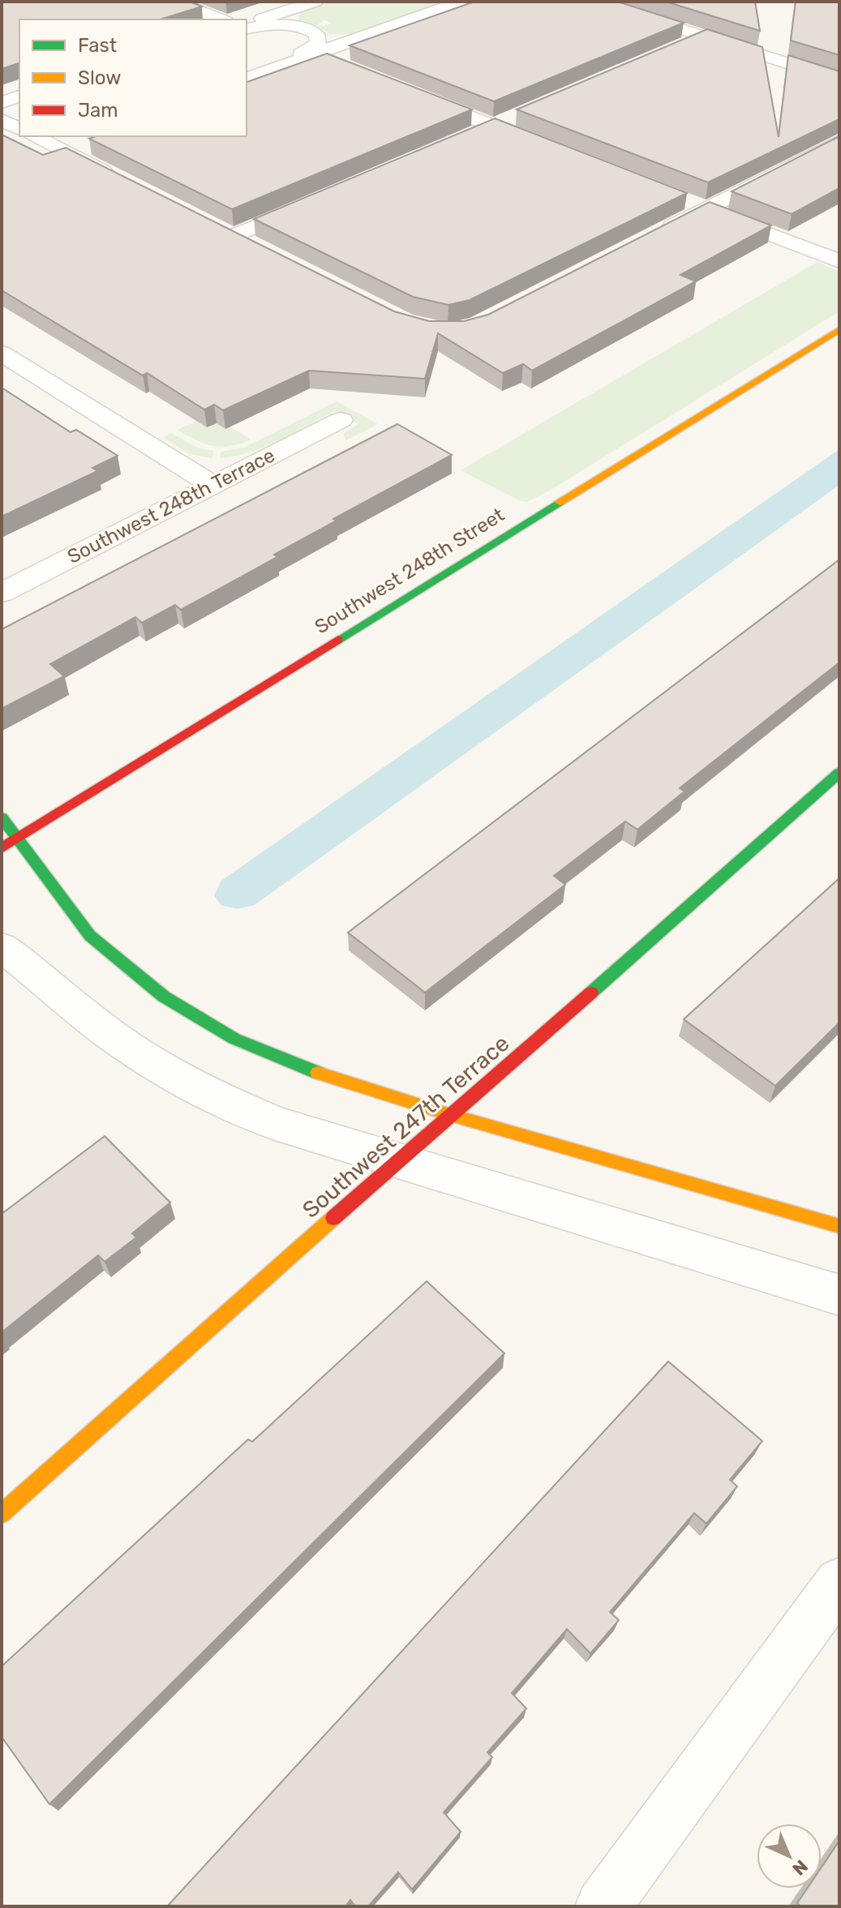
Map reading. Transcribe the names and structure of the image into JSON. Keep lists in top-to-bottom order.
{
  "streets": {
    "street": ["Southwest 248th Terrace", "Southwest 248th Street", "Southwest 247th Terrace"]
  },
  "legend": ["Fast", "Slow", "Jam"],
  "north": "bottom right"
}
